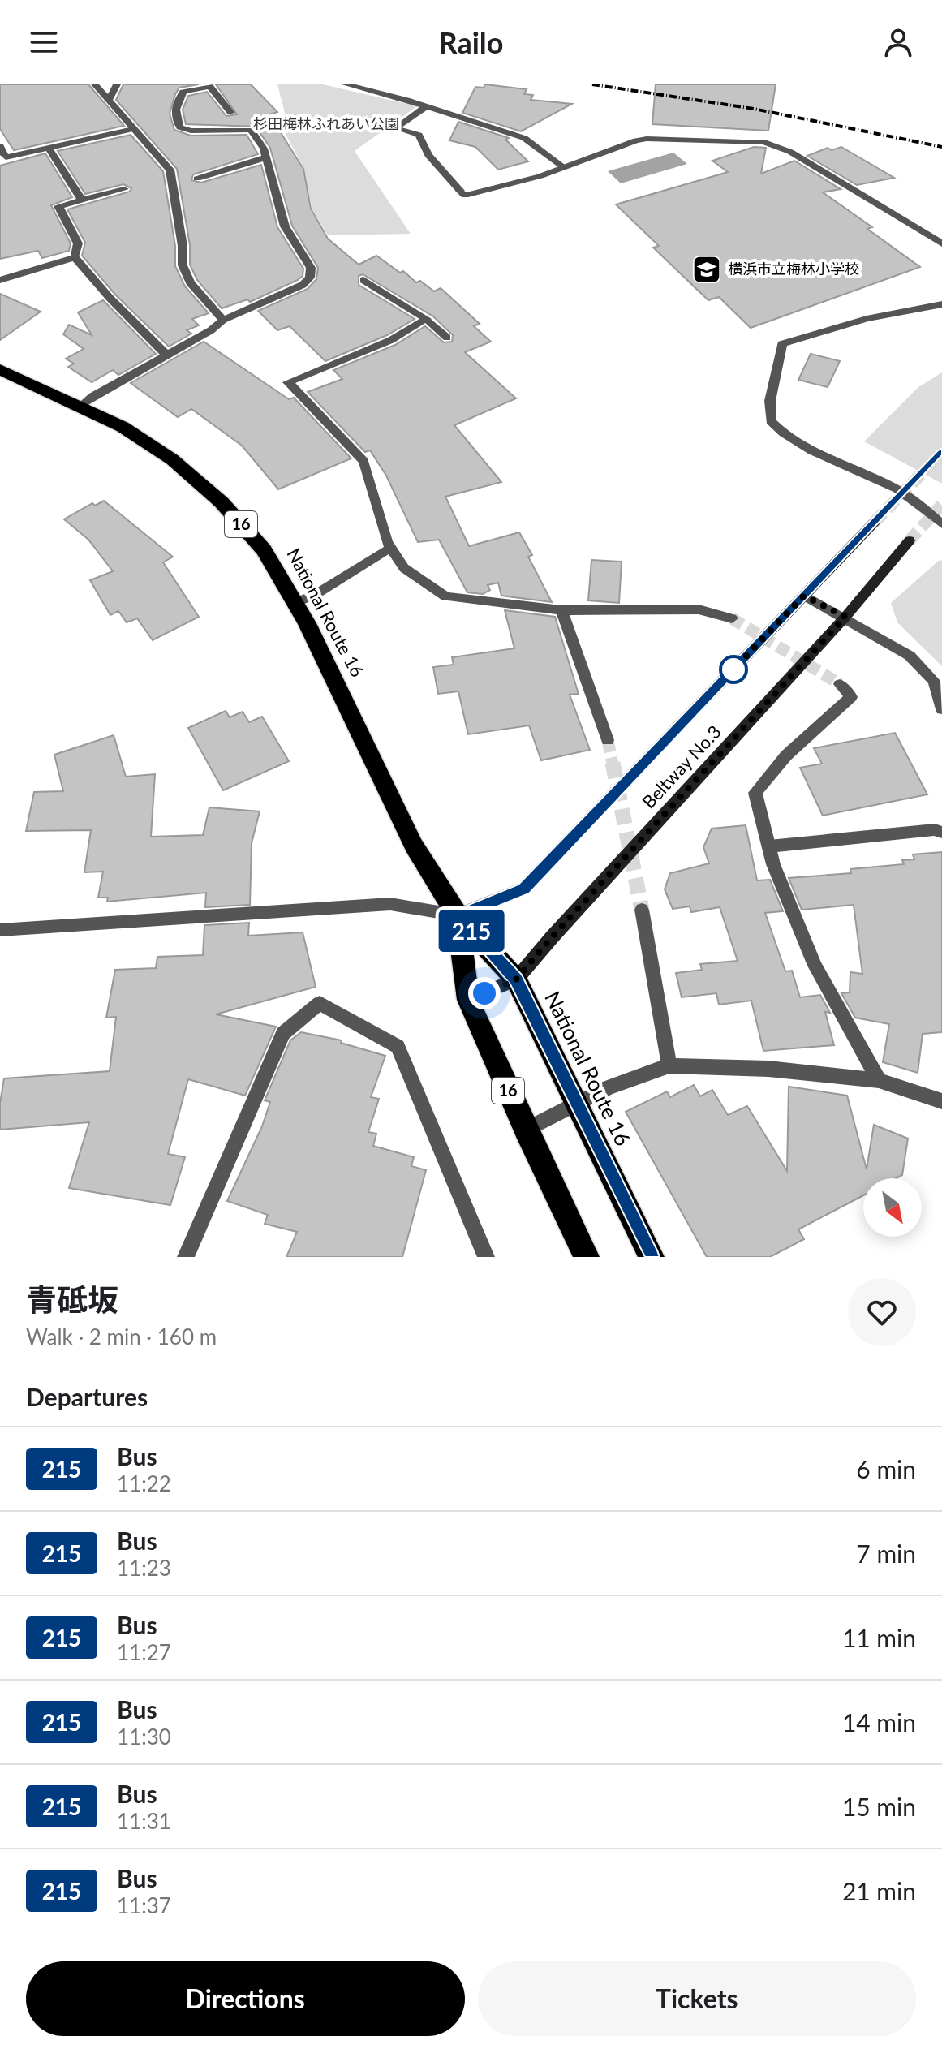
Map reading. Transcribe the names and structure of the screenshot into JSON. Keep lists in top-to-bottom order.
{
  "streets": {
    "highway": ["16", "National Route 16"],
    "street": ["Beltway No.3"]
  },
  "crossings": [
    ["National Route 16", "Beltway No.3"]
  ],
  "parks": ["杉田梅林ふれあい公園"],
  "places": {
    "school or university": ["横浜市立梅林小学校"]
  },
  "lines": ["bus line 215"],
  "north": "bottom right",
  "page": {
    "header": "Railo",
    "on_map": "215",
    "heading": [
      ["青砥坂", "Walk · 2 min · 160 m"],
      "Departures"
    ],
    "list": [
      {
        "mark": "215",
        "name": "Bus",
        "note": "11:22",
        "value": "6 min"
      },
      {
        "mark": "215",
        "name": "Bus",
        "note": "11:23",
        "value": "7 min"
      },
      {
        "mark": "215",
        "name": "Bus",
        "note": "11:27",
        "value": "11 min"
      },
      {
        "mark": "215",
        "name": "Bus",
        "note": "11:30",
        "value": "14 min"
      },
      {
        "mark": "215",
        "name": "Bus",
        "note": "11:31",
        "value": "15 min"
      },
      {
        "mark": "215",
        "name": "Bus",
        "note": "11:37",
        "value": "21 min"
      }
    ],
    "buttons": ["Directions", "Tickets"]
  }
}
